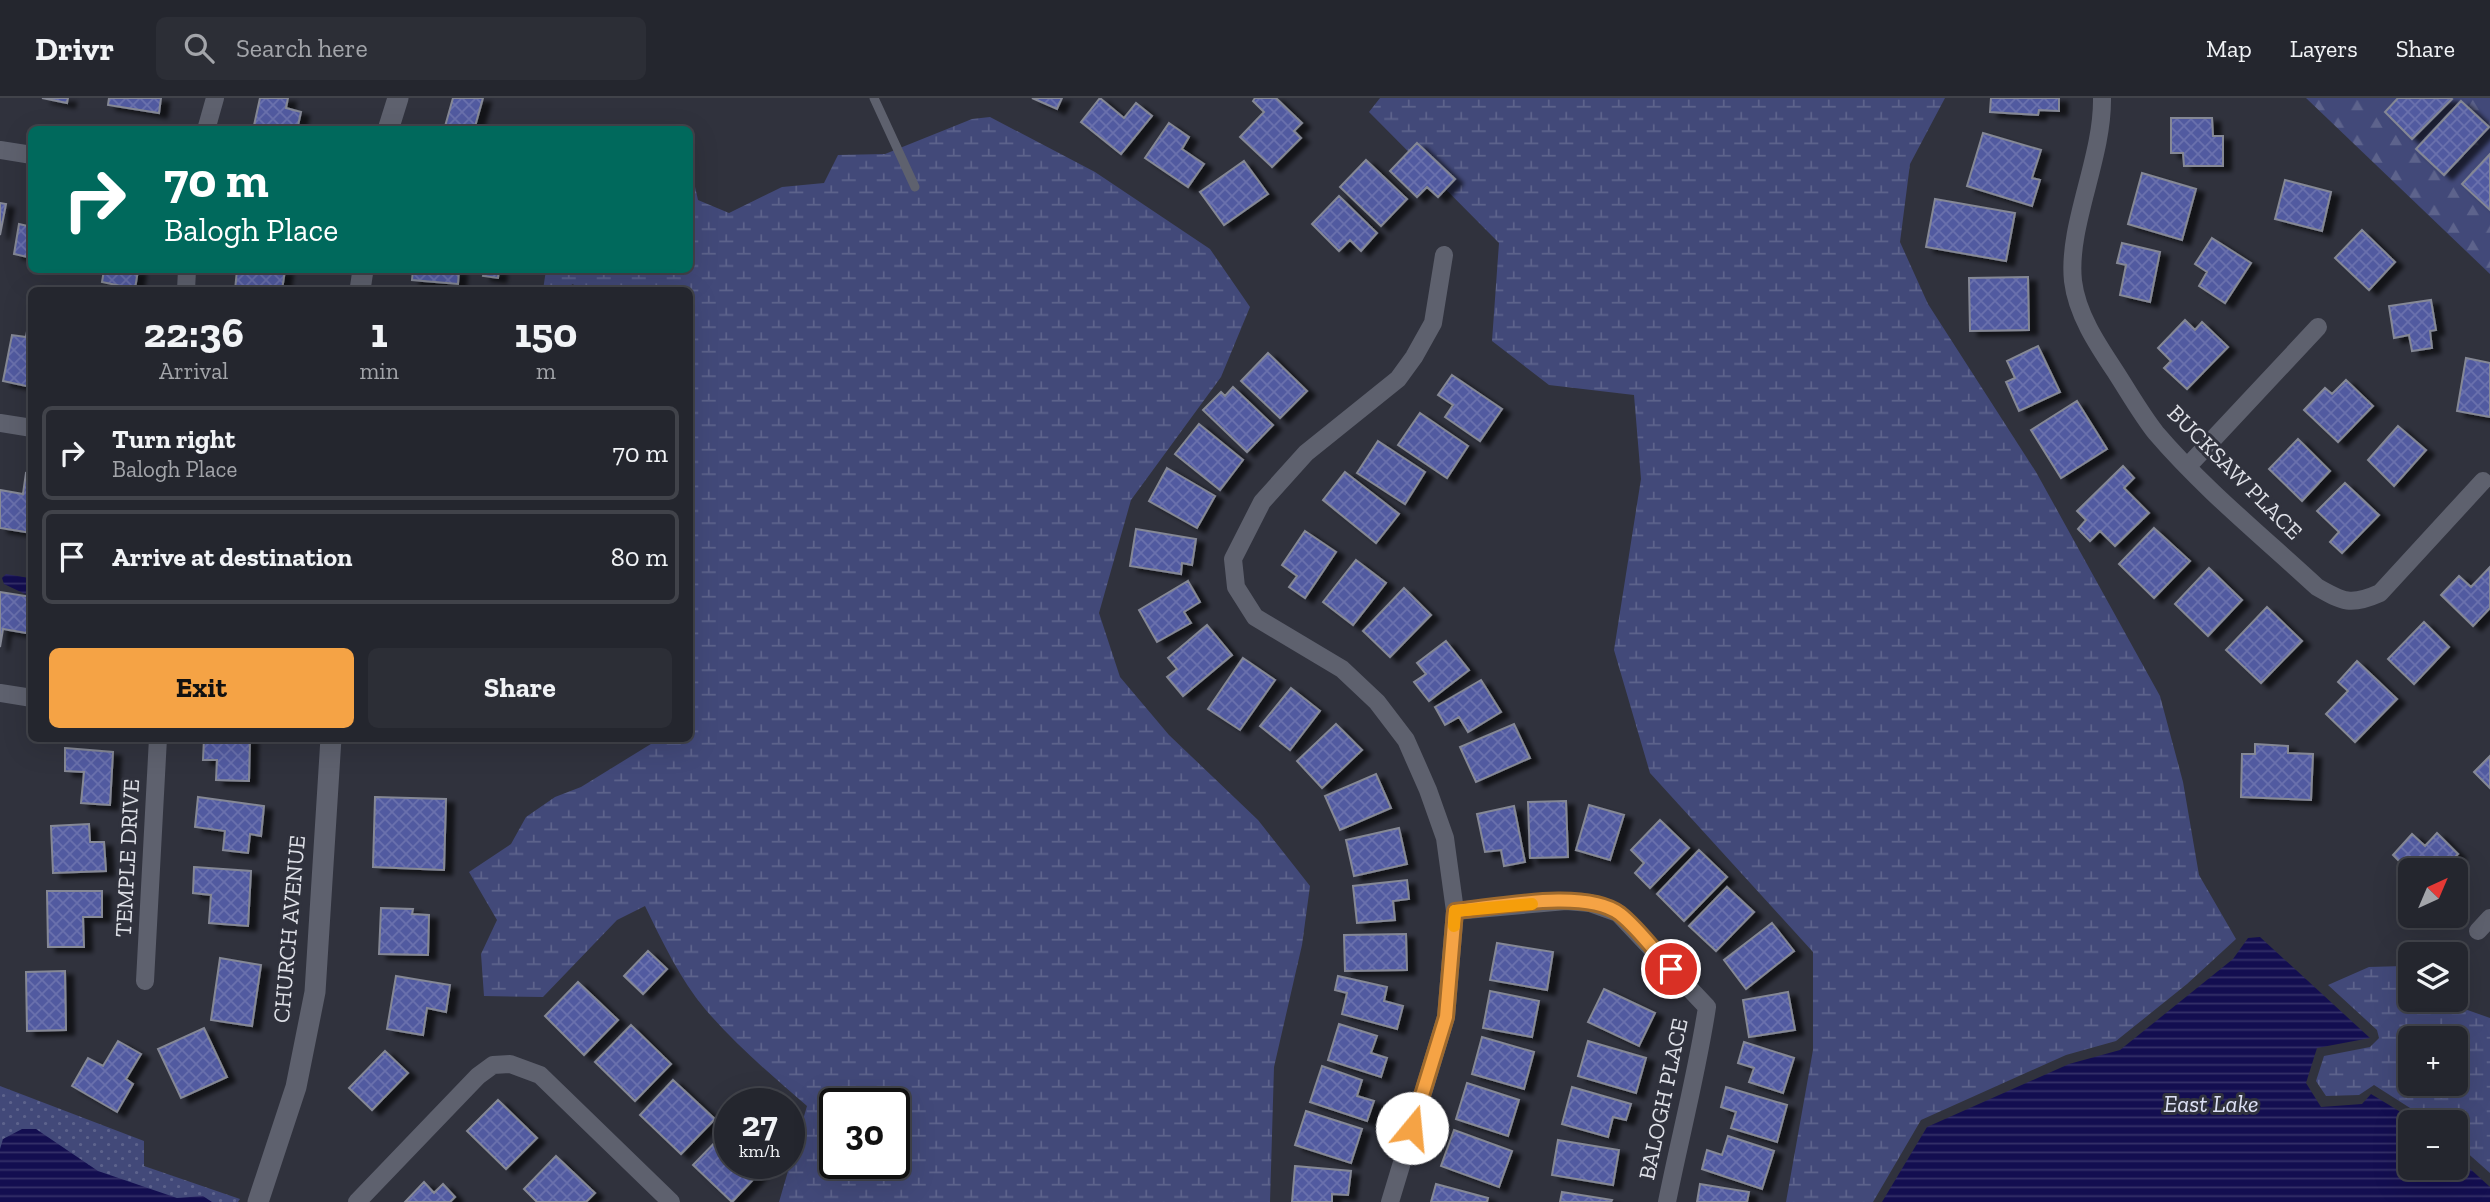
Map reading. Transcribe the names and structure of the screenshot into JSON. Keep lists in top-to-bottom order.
{
  "streets": {
    "street": [
      "BUCKSAW PLACE",
      "TEMPLE DRIVE",
      "CHURCH AVENUE",
      "BALOGH PLACE"
    ]
  },
  "water": ["East Lake"],
  "north": "top right",
  "page": {
    "header": "Drivr",
    "search": "Search here",
    "nav": ["Map", "Layers", "Share"],
    "turn": ["70 m", "Balogh Place"],
    "eta": [
      "22:36",
      "Arrival",
      "1",
      "min",
      "150",
      "m"
    ],
    "list": [
      {
        "name": "Turn right",
        "note": "Balogh Place",
        "value": "70 m"
      },
      {
        "name": "Arrive at destination",
        "value": "80 m"
      }
    ],
    "buttons": ["Exit", "Share"],
    "map_buttons": ["+", "−"],
    "speed": "27 km/h",
    "limit": "30"
  }
}
